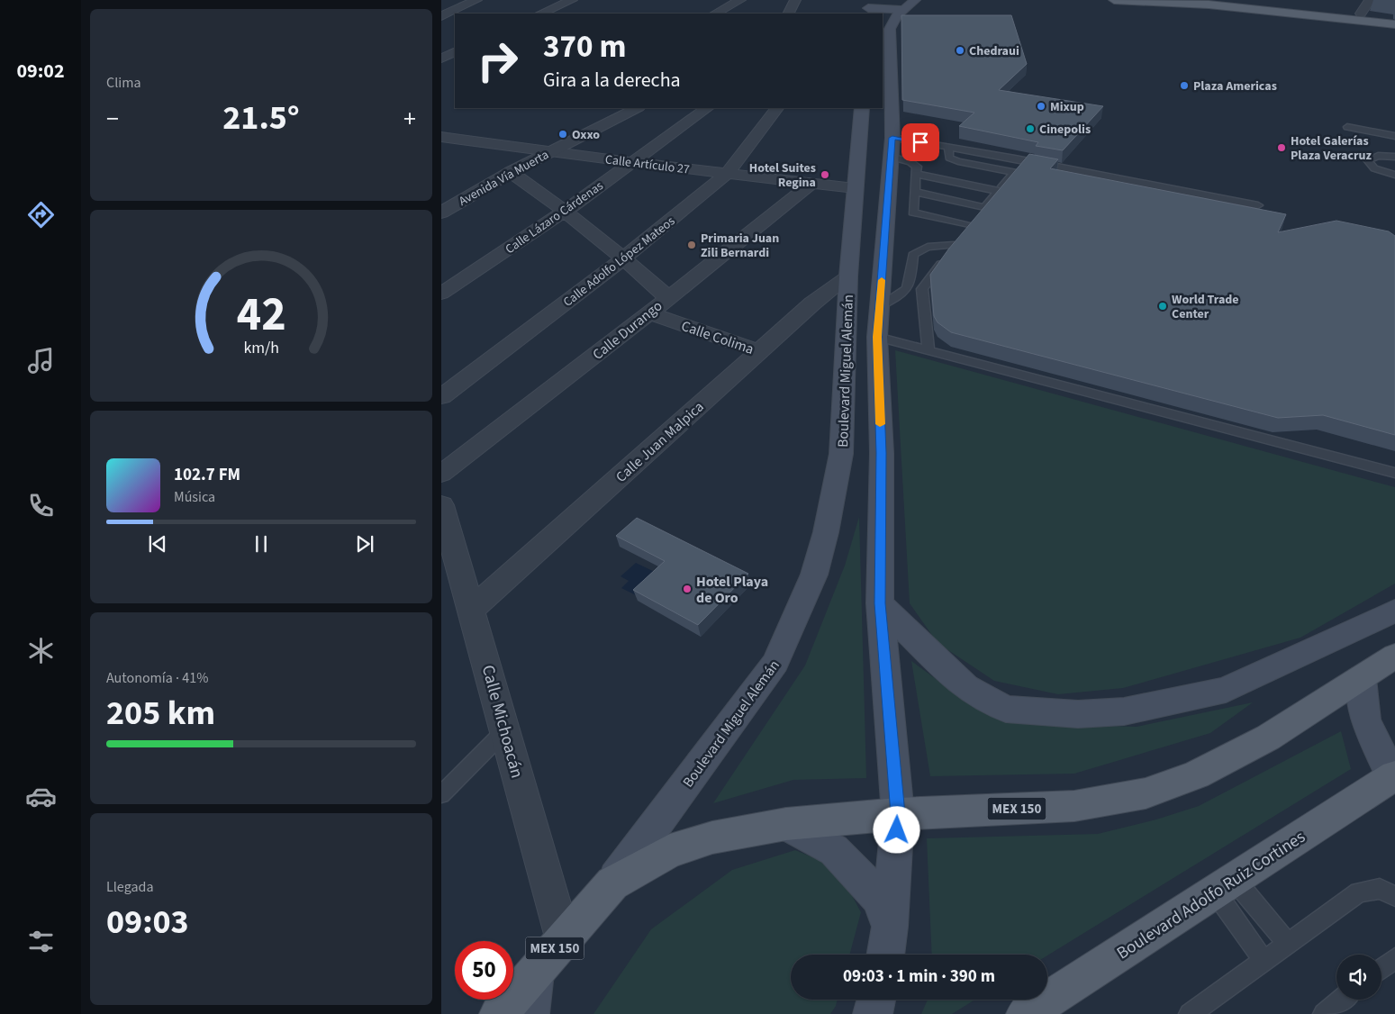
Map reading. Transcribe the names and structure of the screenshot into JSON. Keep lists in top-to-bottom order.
{
  "streets": {
    "main road": ["Boulevard Miguel Alemán", "MEX 150", "Boulevard Adolfo Ruiz Cortines"],
    "street": [
      "Calle Artículo 27",
      "Avenida Vía Muerta",
      "Calle Lázaro Cárdenas",
      "Calle Adolfo López Mateos",
      "Calle Durango",
      "Calle Colima",
      "Calle Juan Malpica",
      "Calle Michoacán"
    ]
  },
  "crossings": [
    ["Calle Artículo 27", "Avenida Vía Muerta"],
    ["Calle Artículo 27", "Calle Lázaro Cárdenas"],
    ["Calle Artículo 27", "Calle Adolfo López Mateos"],
    ["Calle Artículo 27", "Calle Durango"],
    ["Calle Artículo 27", "Boulevard Miguel Alemán"],
    ["Calle Durango", "Calle Colima"],
    ["Calle Colima", "Calle Juan Malpica"],
    ["Boulevard Miguel Alemán", "Calle Juan Malpica"],
    ["Boulevard Miguel Alemán", "Calle Michoacán"],
    ["Boulevard Miguel Alemán", "MEX 150"],
    ["Calle Juan Malpica", "Calle Michoacán"]
  ],
  "places": [
    "Chedraui",
    "Plaza Americas",
    "Mixup",
    "Cinepolis",
    "Oxxo",
    "Hotel Galerías Plaza Veracruz",
    "Hotel Suites Regina",
    "Primaria Juan Zili Bernardi",
    "World Trade Center",
    "Hotel Playa de Oro"
  ],
  "page": {
    "tabs": "09:02",
    "tile": [
      "Clima",
      ["Autonomía · 41%", "205 km"],
      ["Llegada", "09:03"]
    ],
    "turn": ["370 m", "Gira a la derecha"],
    "heat": ["−", "21.5°", "+"],
    "song": ["102.7 FM", "Música"],
    "limit": "50",
    "trip": "09:03 · 1 min · 390 m",
    "gauge": ["42", "km/h"]
  }
}
